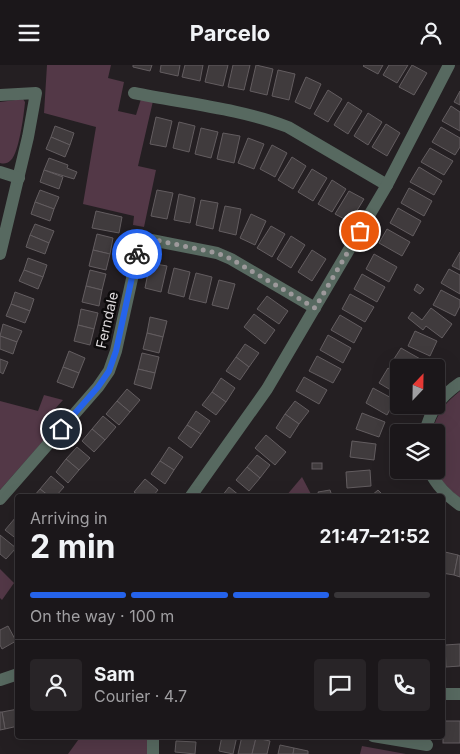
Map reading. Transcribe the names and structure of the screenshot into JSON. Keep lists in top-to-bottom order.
{
  "streets": {
    "street": ["Ferndale"]
  },
  "north": "top",
  "page": {
    "header": "Parcelo",
    "heading": ["2 min", "Arriving in", "21:47–21:52"],
    "panel": ["Sam", "Courier · 4.7"],
    "bar": "On the way · 100 m"
  }
}
